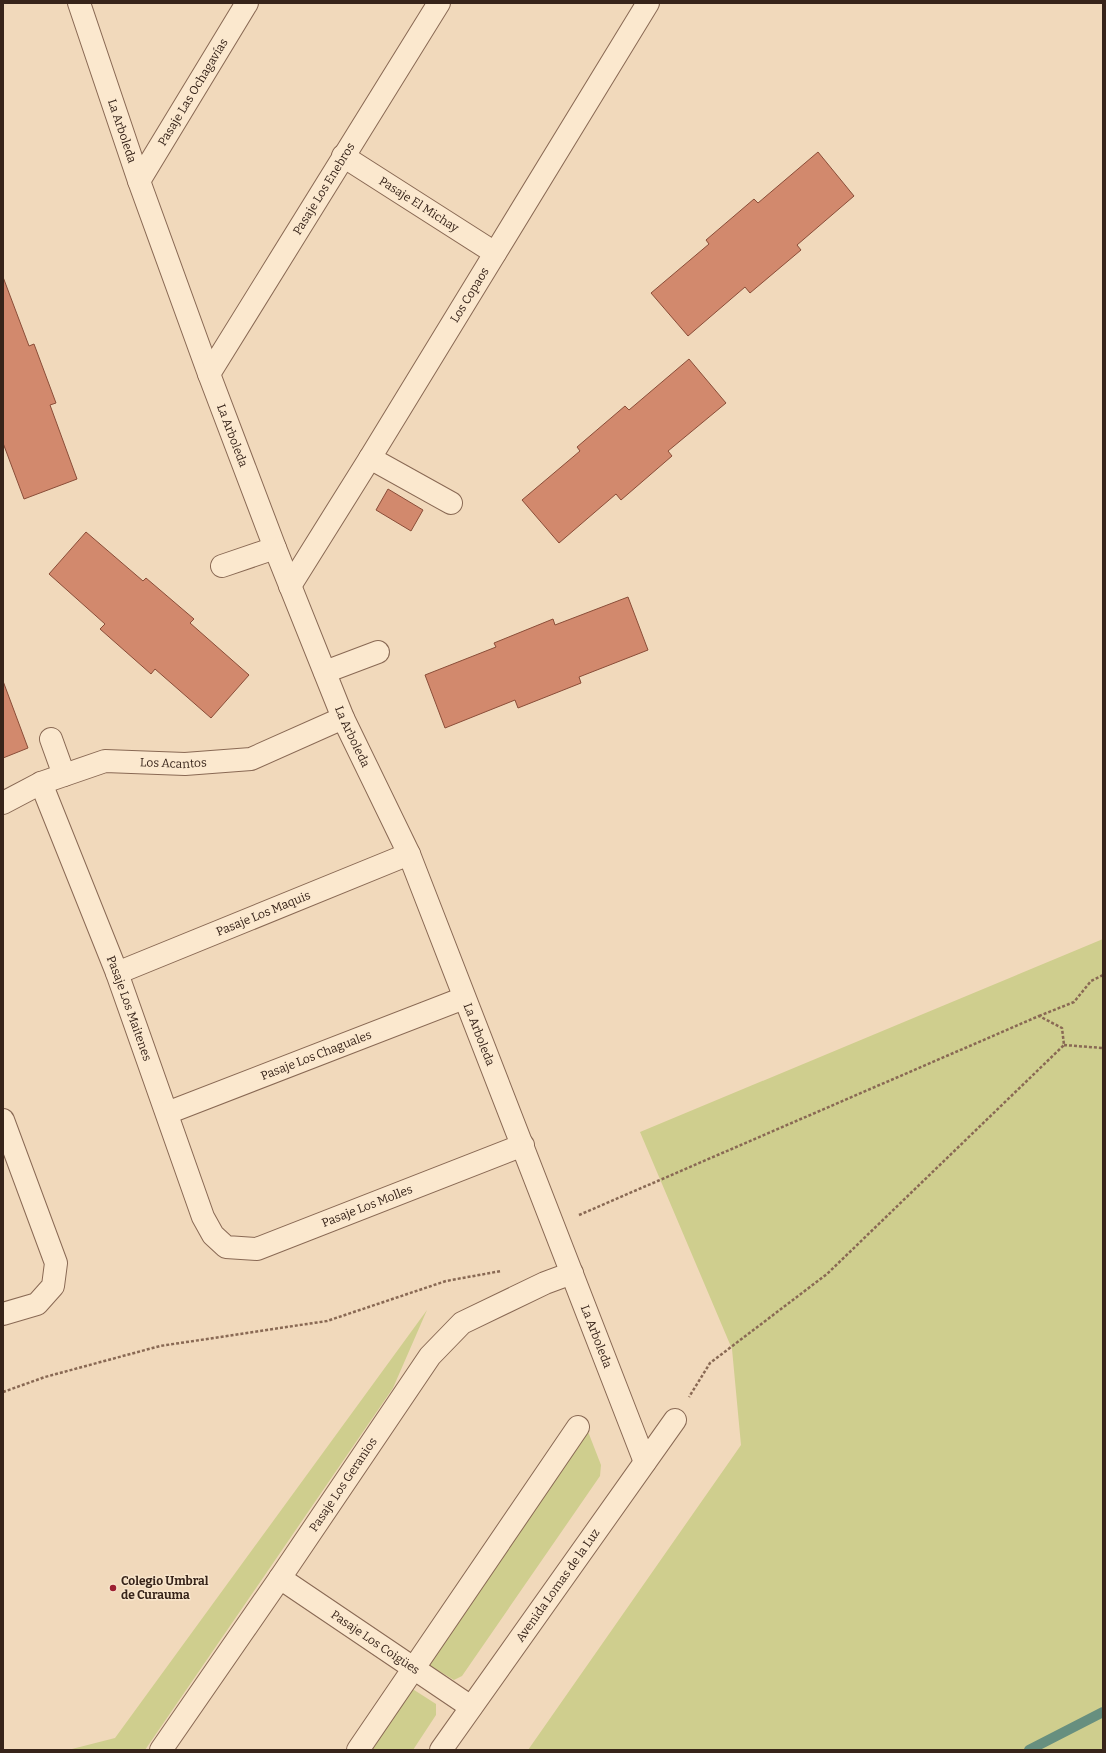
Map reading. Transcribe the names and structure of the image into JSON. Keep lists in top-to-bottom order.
{
  "streets": {
    "street": [
      "Pasaje Las Ochagavías",
      "La Arboleda",
      "Pasaje Los Enebros",
      "Pasaje El Michay",
      "Los Copaos",
      "Los Acantos",
      "Pasaje Los Maquis",
      "Pasaje Los Maitenes",
      "Pasaje Los Chaguales",
      "Pasaje Los Molles",
      "Pasaje Los Geranios",
      "Avenida Lomas de la Luz",
      "Pasaje Los Coigües"
    ]
  },
  "crossings": [
    ["Pasaje Las Ochagavías", "La Arboleda"],
    ["La Arboleda", "Pasaje Los Enebros"],
    ["La Arboleda", "Los Copaos"],
    ["La Arboleda", "Los Acantos"],
    ["La Arboleda", "Pasaje Los Maquis"],
    ["La Arboleda", "Pasaje Los Chaguales"],
    ["La Arboleda", "Pasaje Los Molles"],
    ["La Arboleda", "Pasaje Los Geranios"],
    ["La Arboleda", "Avenida Lomas de la Luz"],
    ["Pasaje Los Enebros", "Pasaje El Michay"],
    ["Pasaje El Michay", "Los Copaos"],
    ["Los Acantos", "Pasaje Los Maitenes"],
    ["Pasaje Los Maquis", "Pasaje Los Maitenes"],
    ["Pasaje Los Maitenes", "Pasaje Los Chaguales"],
    ["Pasaje Los Maitenes", "Pasaje Los Molles"],
    ["Pasaje Los Geranios", "Pasaje Los Coigües"],
    ["Avenida Lomas de la Luz", "Pasaje Los Coigües"]
  ],
  "places": ["Colegio Umbral de Curauma"]
}
